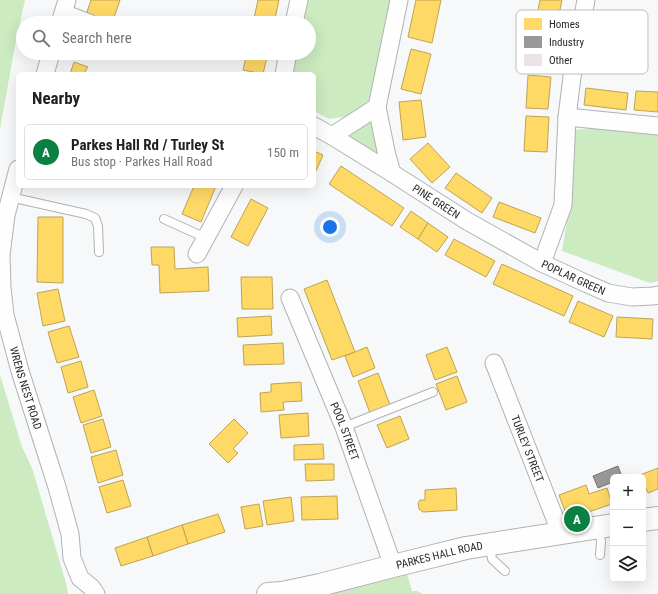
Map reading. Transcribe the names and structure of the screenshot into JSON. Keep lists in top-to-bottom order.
{
  "streets": {
    "street": [
      "PINE GREEN",
      "POPLAR GREEN",
      "WRENS NEST ROAD",
      "POOL STREET",
      "TURLEY STREET",
      "PARKES HALL ROAD"
    ]
  },
  "crossings": [
    ["PINE GREEN", "POPLAR GREEN"],
    ["POOL STREET", "PARKES HALL ROAD"],
    ["TURLEY STREET", "PARKES HALL ROAD"]
  ],
  "legend": ["Homes", "Industry", "Other"],
  "page": {
    "search": "Search here",
    "heading": "Nearby",
    "list": [
      {
        "mark": "A",
        "name": "Parkes Hall Rd / Turley St",
        "note": "Bus stop · Parkes Hall Road",
        "value": "150 m"
      }
    ],
    "map_buttons": ["+", "−"],
    "pins": "A"
  }
}
